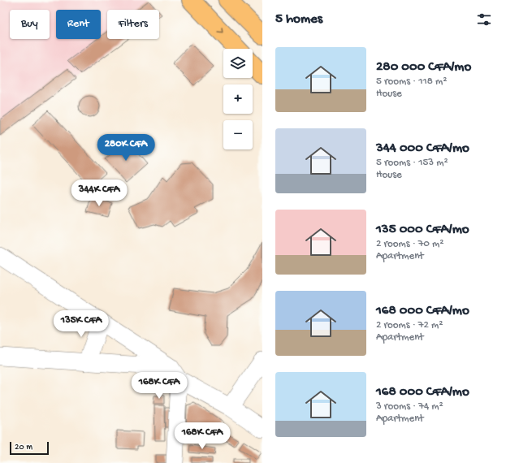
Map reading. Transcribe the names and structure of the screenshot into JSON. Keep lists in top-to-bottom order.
{
  "scale_bar": "20 m",
  "page": {
    "heading": "5 homes",
    "chip": ["Buy", "Rent", "Filters"],
    "list": [
      {
        "name": "280 000 CFA/mo",
        "note": "5 rooms · 118 m² · House"
      },
      {
        "name": "344 000 CFA/mo",
        "note": "5 rooms · 153 m² · House"
      },
      {
        "name": "135 000 CFA/mo",
        "note": "2 rooms · 70 m² · Apartment"
      },
      {
        "name": "168 000 CFA/mo",
        "note": "2 rooms · 72 m² · Apartment"
      },
      {
        "name": "168 000 CFA/mo",
        "note": "3 rooms · 74 m² · Apartment"
      }
    ],
    "map_buttons": ["+", "−"],
    "price": [
      "280K CFA",
      "344K CFA",
      "135K CFA",
      "168K CFA",
      "168K CFA"
    ],
    "scale": "20 m"
  }
}
